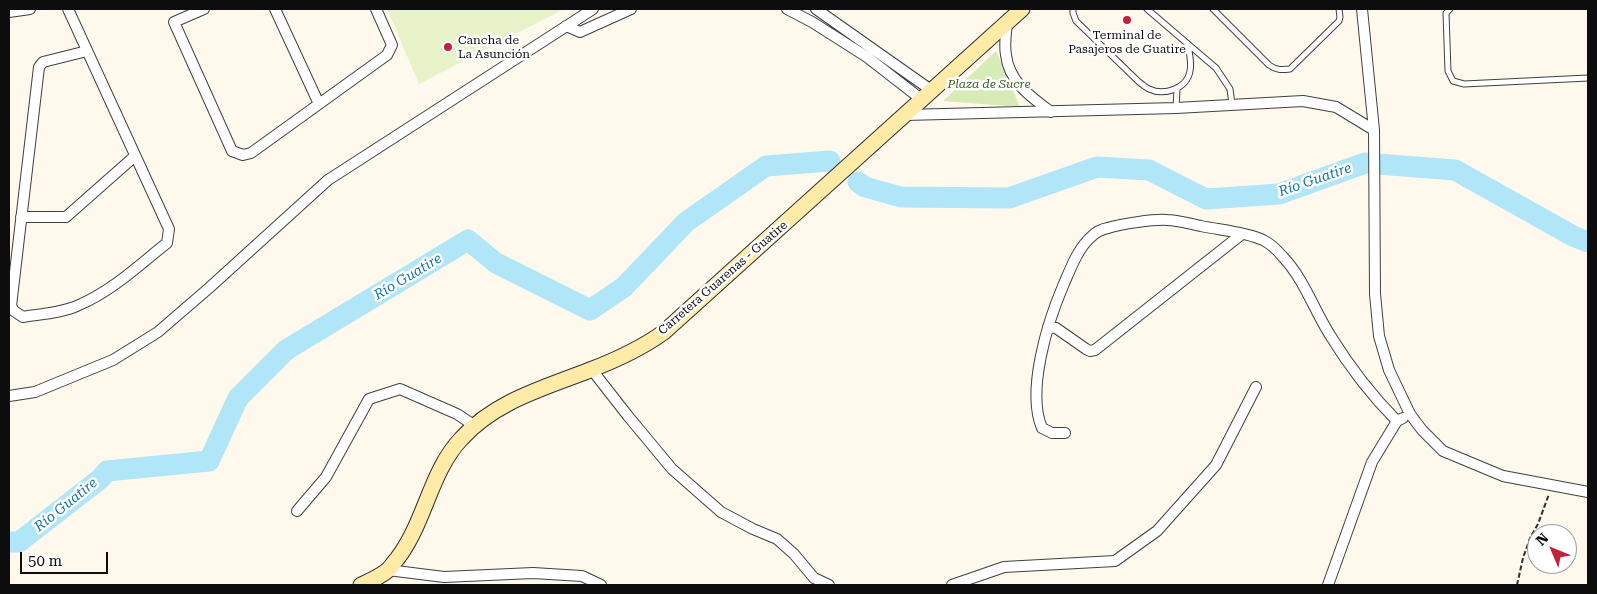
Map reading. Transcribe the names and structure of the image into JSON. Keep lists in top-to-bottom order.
{
  "streets": {
    "main road": ["Carretera Guarenas - Guatire"]
  },
  "water": ["Río Guatire"],
  "parks": ["Plaza de Sucre"],
  "places": ["Terminal de Pasajeros de Guatire", "Cancha de La Asunción"],
  "scale_bar": "50 m",
  "north": "top left"
}
